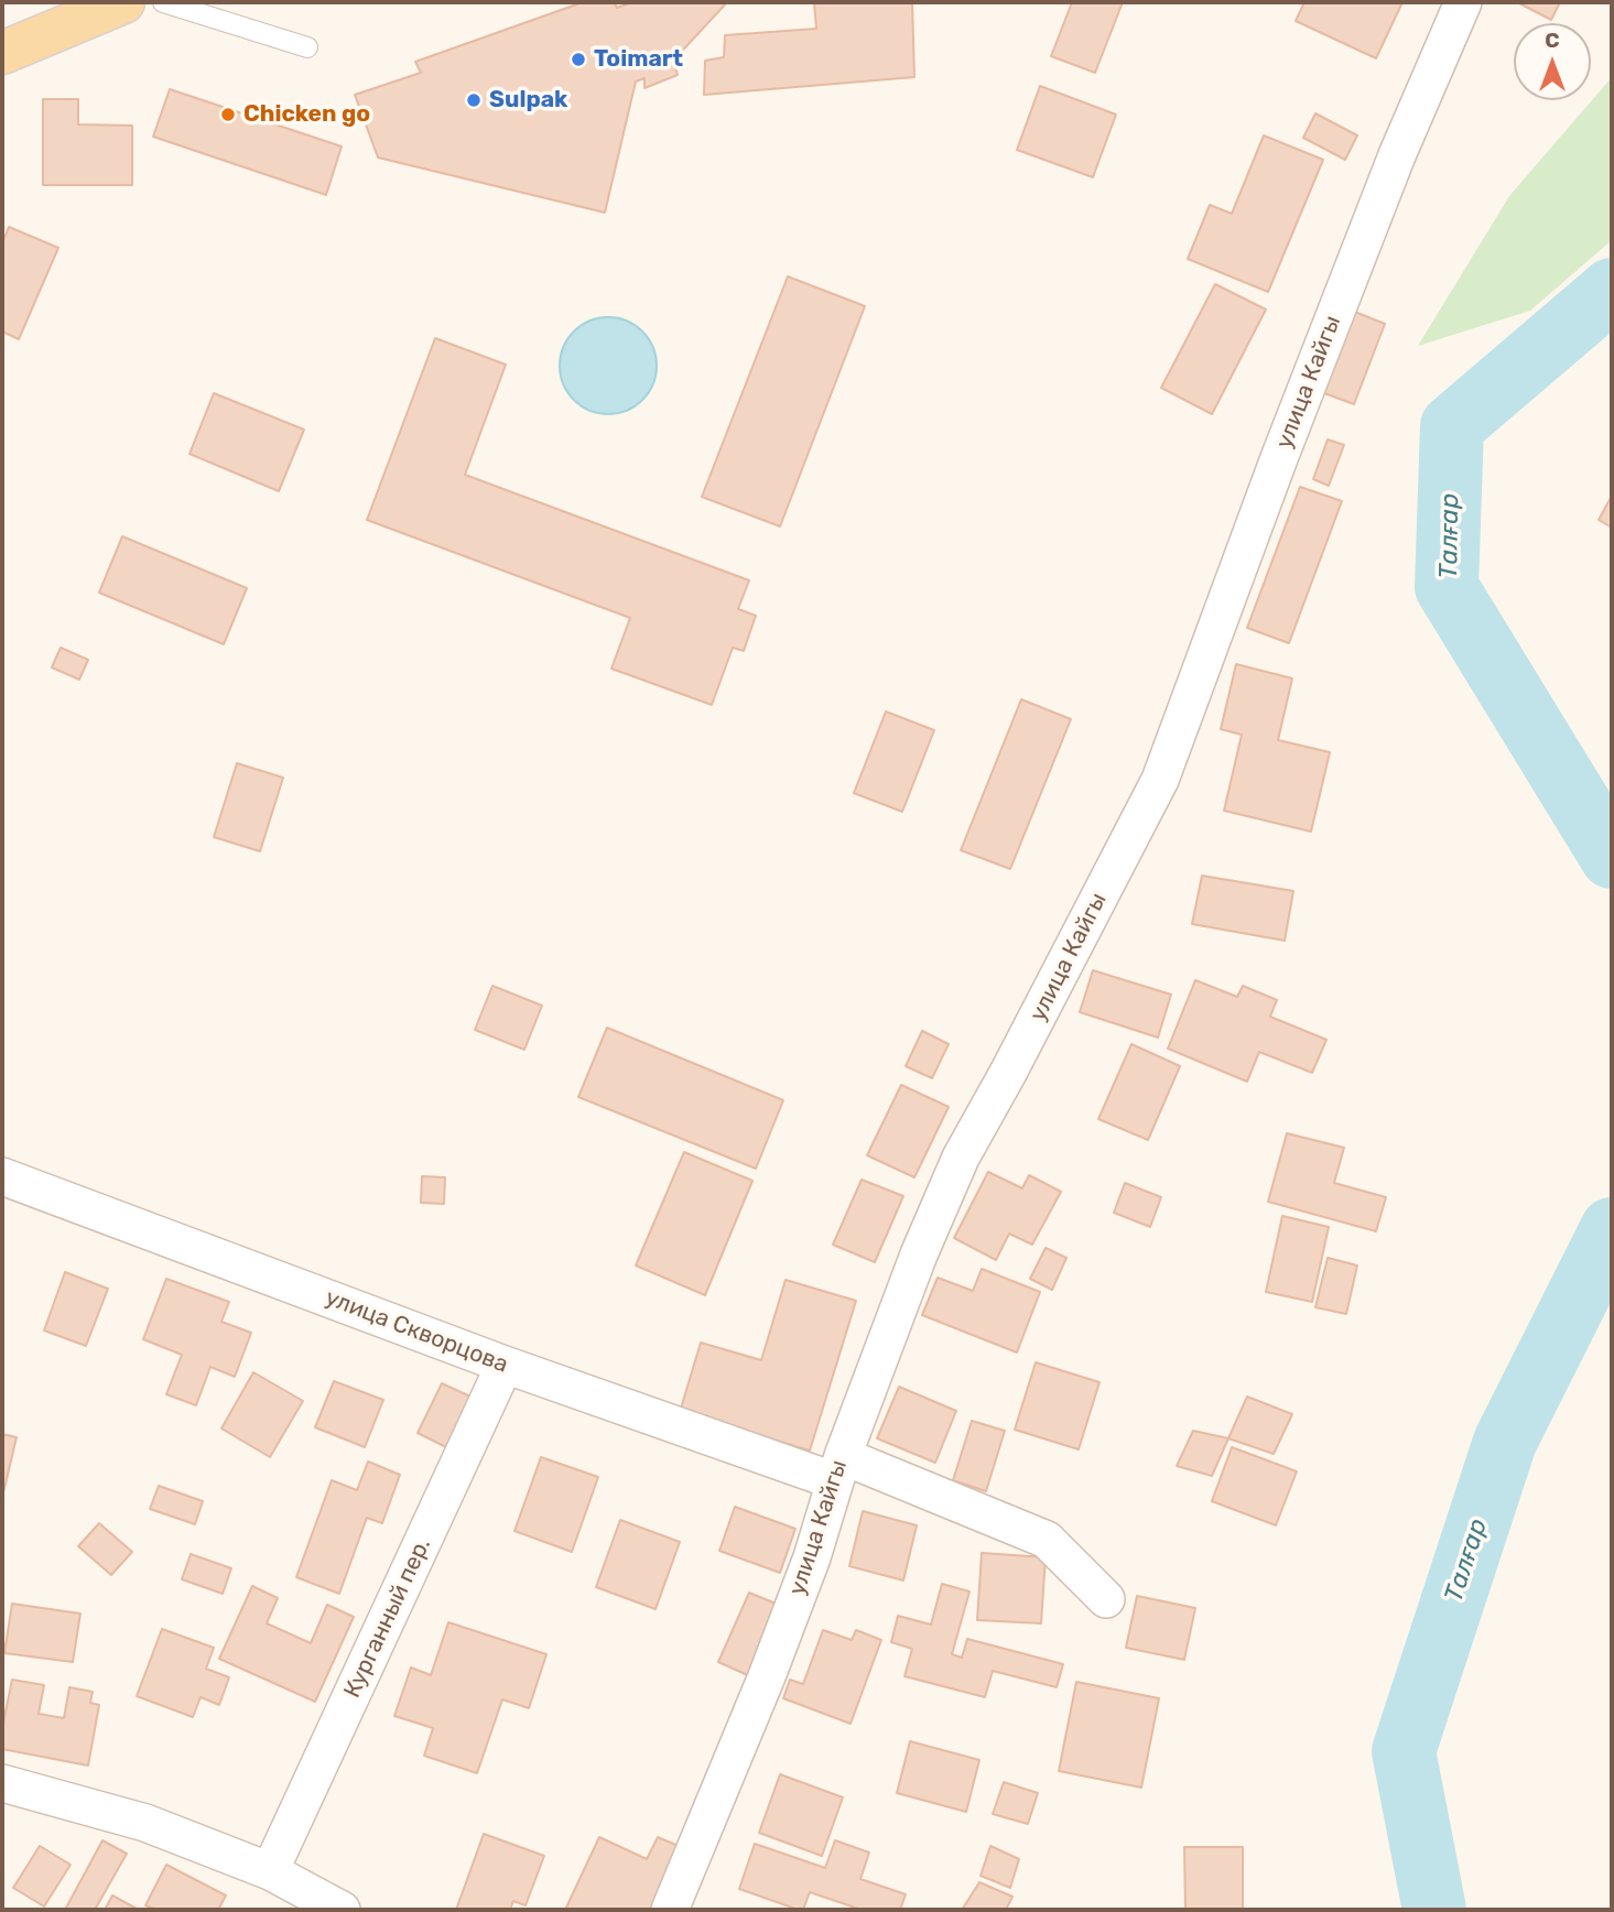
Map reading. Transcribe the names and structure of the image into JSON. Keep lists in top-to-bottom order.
{
  "streets": {
    "street": ["улица Кайгы", "улица Скворцова", "Курганный пер."]
  },
  "crossings": [
    ["улица Кайгы", "улица Скворцова"],
    ["улица Скворцова", "Курганный пер."]
  ],
  "water": ["Талғар"],
  "places": ["Toimart", "Sulpak", "Chicken go"],
  "north": "top"
}
